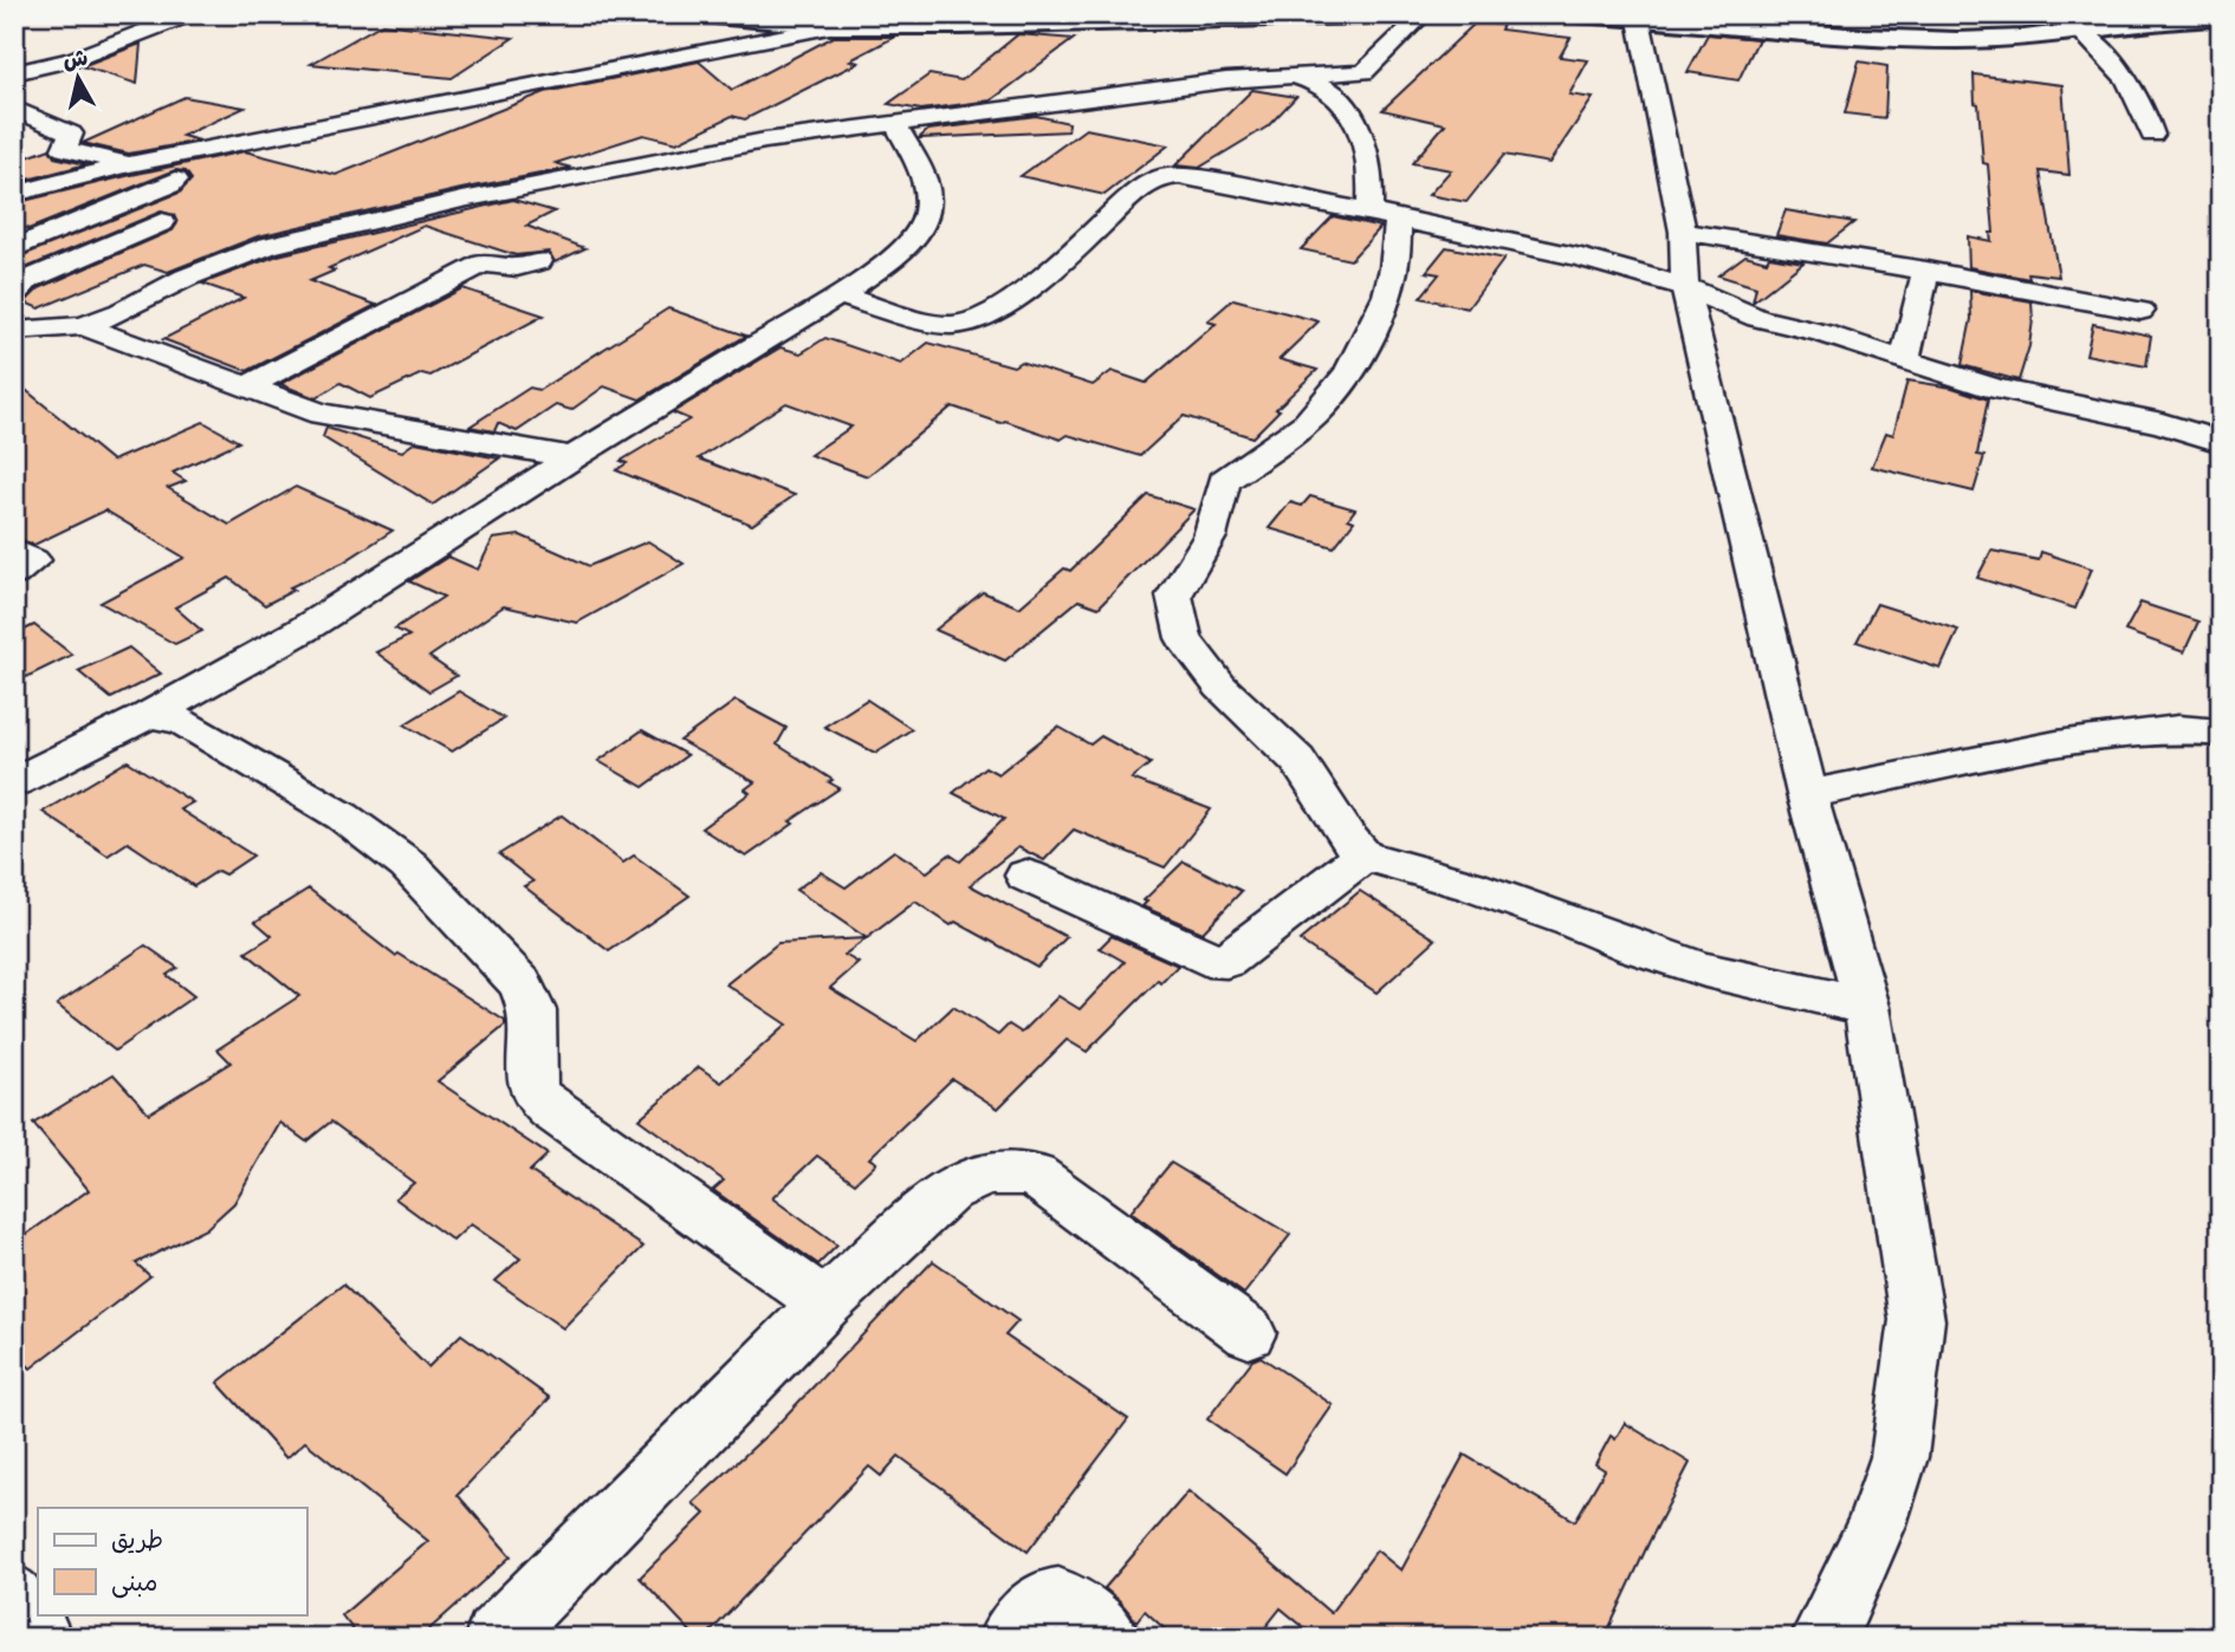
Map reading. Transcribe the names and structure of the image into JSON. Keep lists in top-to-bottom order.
{
  "legend": ["طريق", "مبنى"],
  "north": "top"
}
